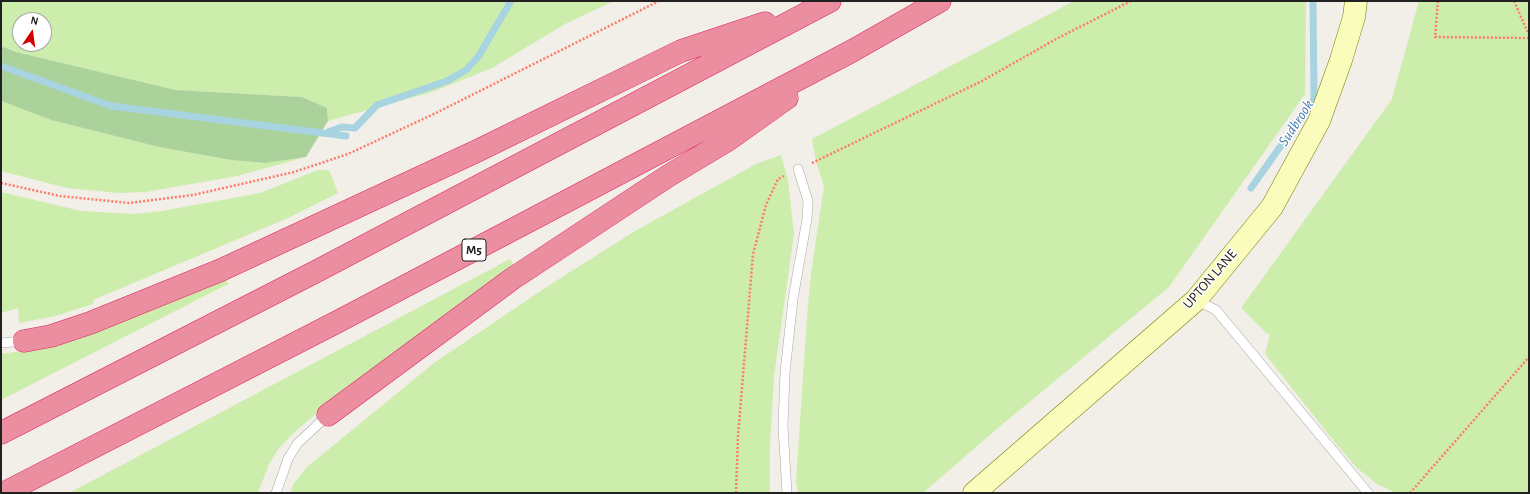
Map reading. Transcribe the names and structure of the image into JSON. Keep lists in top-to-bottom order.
{
  "streets": {
    "highway": ["M5"],
    "street": ["UPTON LANE"]
  },
  "water": ["Sudbrook"],
  "north": "top"
}
